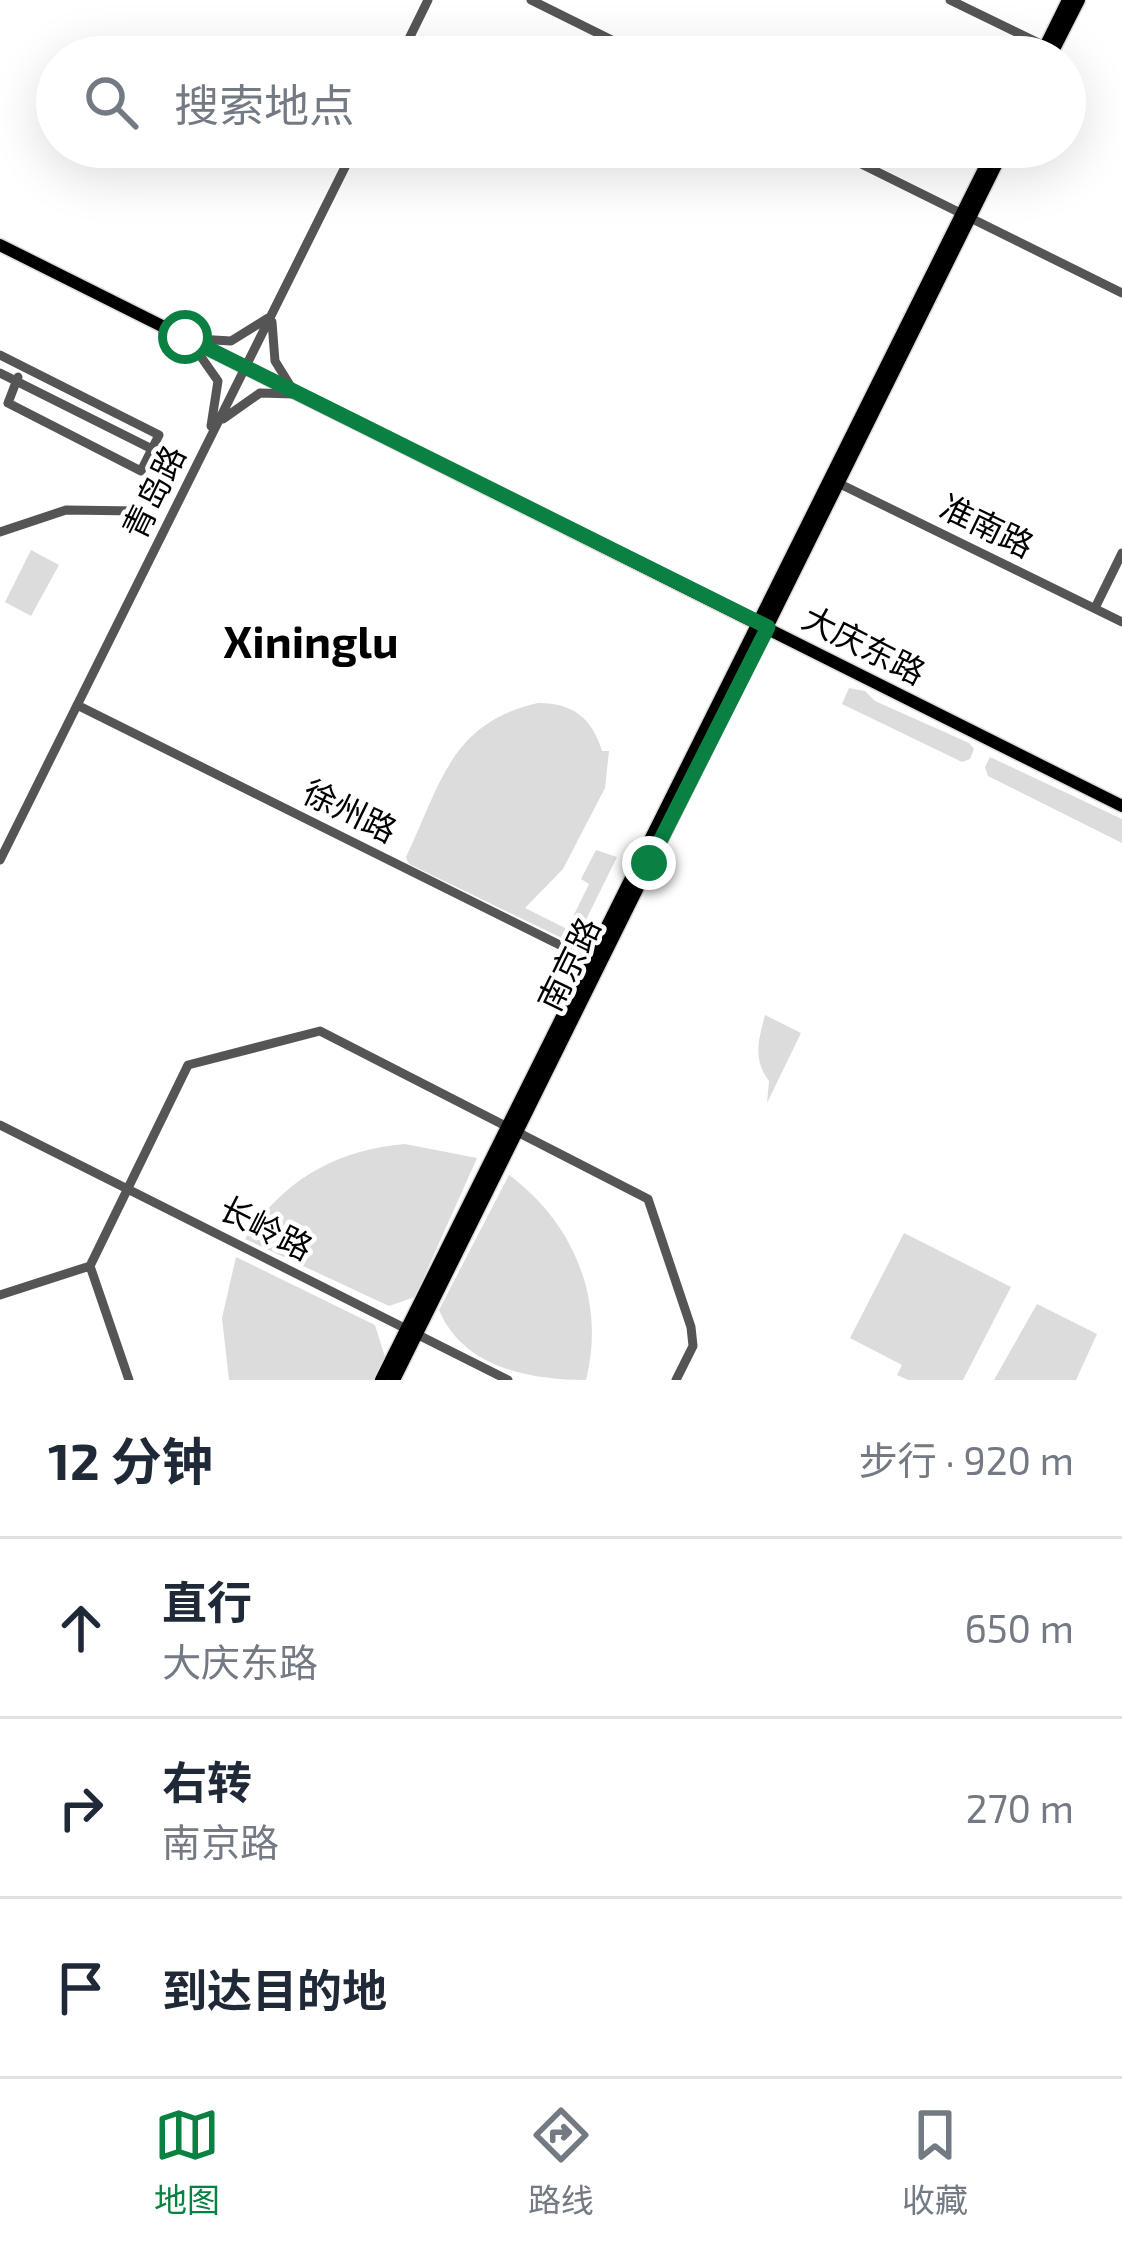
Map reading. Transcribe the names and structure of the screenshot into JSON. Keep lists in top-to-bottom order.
{
  "streets": {
    "main road": ["大庆东路", "南京路"],
    "street": [
      "青岛路",
      "准南路",
      "徐州路",
      "长岭路"
    ]
  },
  "crossings": [
    ["青岛路", "大庆东路"],
    ["青岛路", "徐州路"],
    ["准南路", "南京路"],
    ["大庆东路", "南京路"],
    ["徐州路", "南京路"],
    ["南京路", "长岭路"]
  ],
  "districts": ["Xininglu"],
  "page": {
    "search": "搜索地点",
    "heading": ["12 分钟", "步行 · 920 m"],
    "list": [
      ["直行", "大庆东路", "650 m"],
      ["右转", "南京路", "270 m"],
      "到达目的地"
    ],
    "nav": ["地图", "路线", "收藏"]
  }
}
